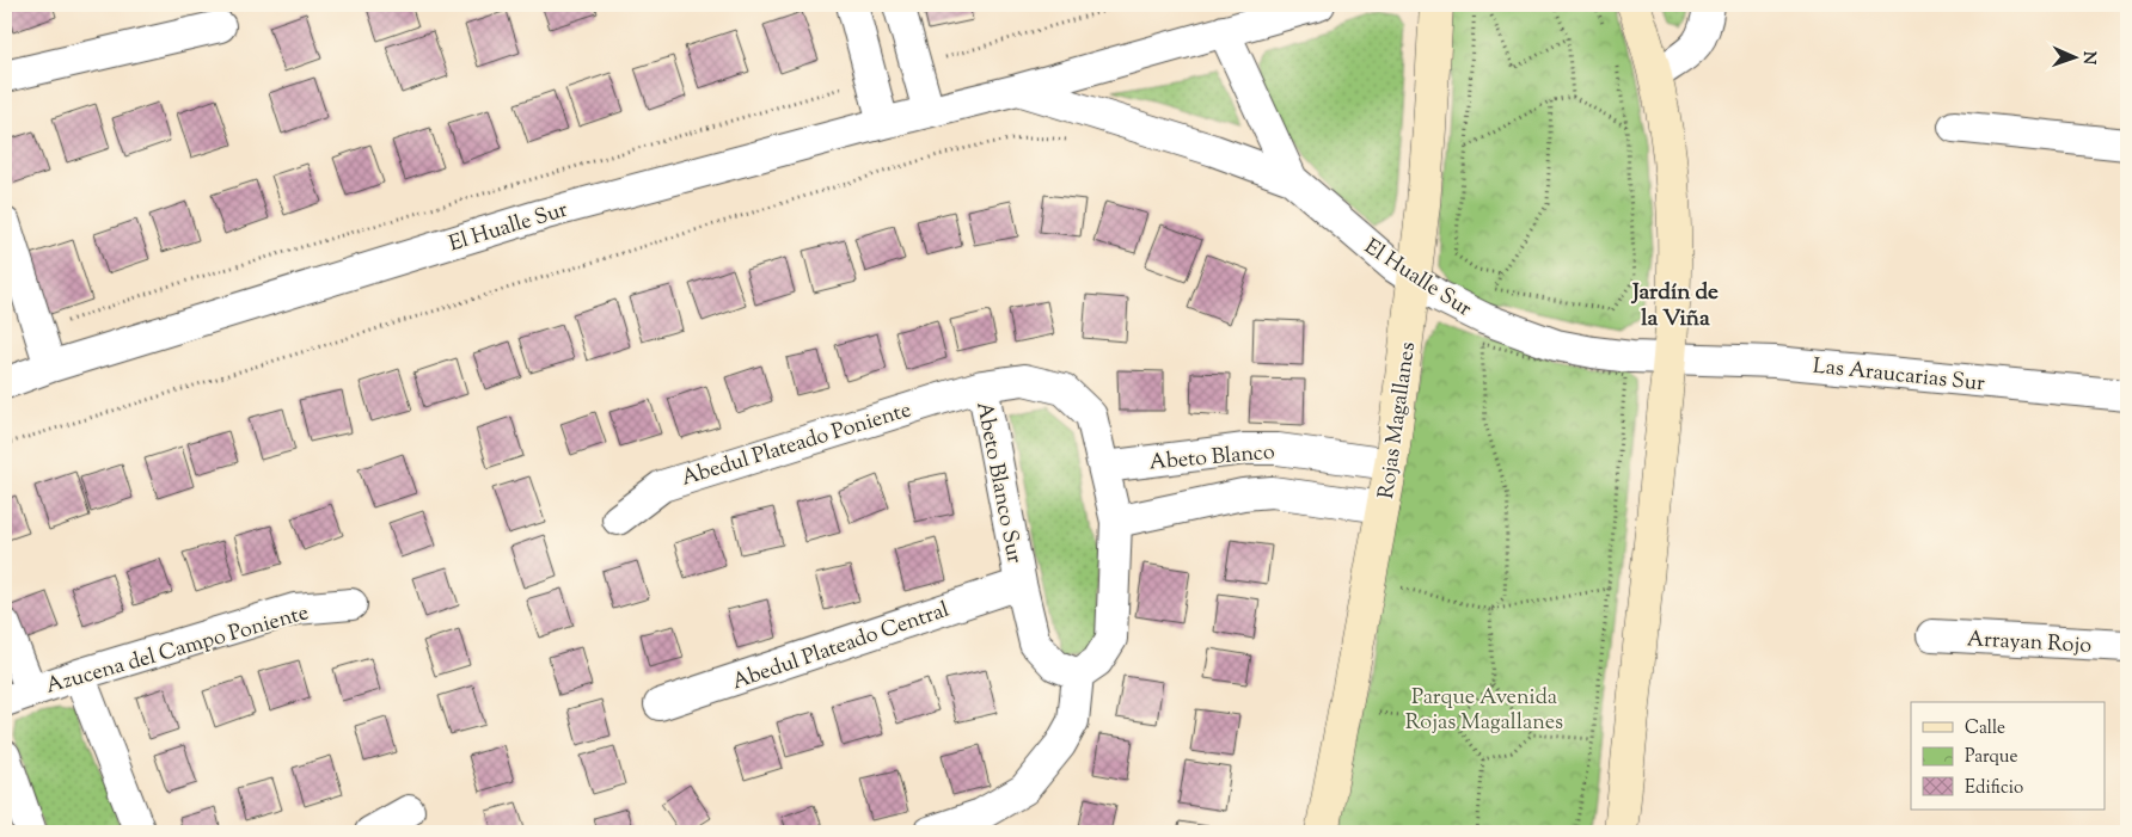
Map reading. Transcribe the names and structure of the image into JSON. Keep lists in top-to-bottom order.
{
  "streets": {
    "street": [
      "El Hualle Sur",
      "Las Araucarias Sur",
      "Rojas Magallanes",
      "Abedul Plateado Poniente",
      "Abeto Blanco",
      "Abeto Blanco Sur",
      "Arrayan Rojo",
      "Abedul Plateado Central",
      "Azucena del Campo Poniente"
    ]
  },
  "crossings": [
    ["El Hualle Sur", "Las Araucarias Sur"],
    ["El Hualle Sur", "Rojas Magallanes"],
    ["Rojas Magallanes", "Abeto Blanco"],
    ["Abedul Plateado Poniente", "Abeto Blanco Sur"],
    ["Abeto Blanco", "Abeto Blanco Sur"],
    ["Abeto Blanco Sur", "Abedul Plateado Central"]
  ],
  "districts": ["Jardín de la Viña"],
  "parks": ["Parque Avenida Rojas Magallanes"],
  "legend": ["Calle", "Parque", "Edificio"],
  "north": "right"
}
